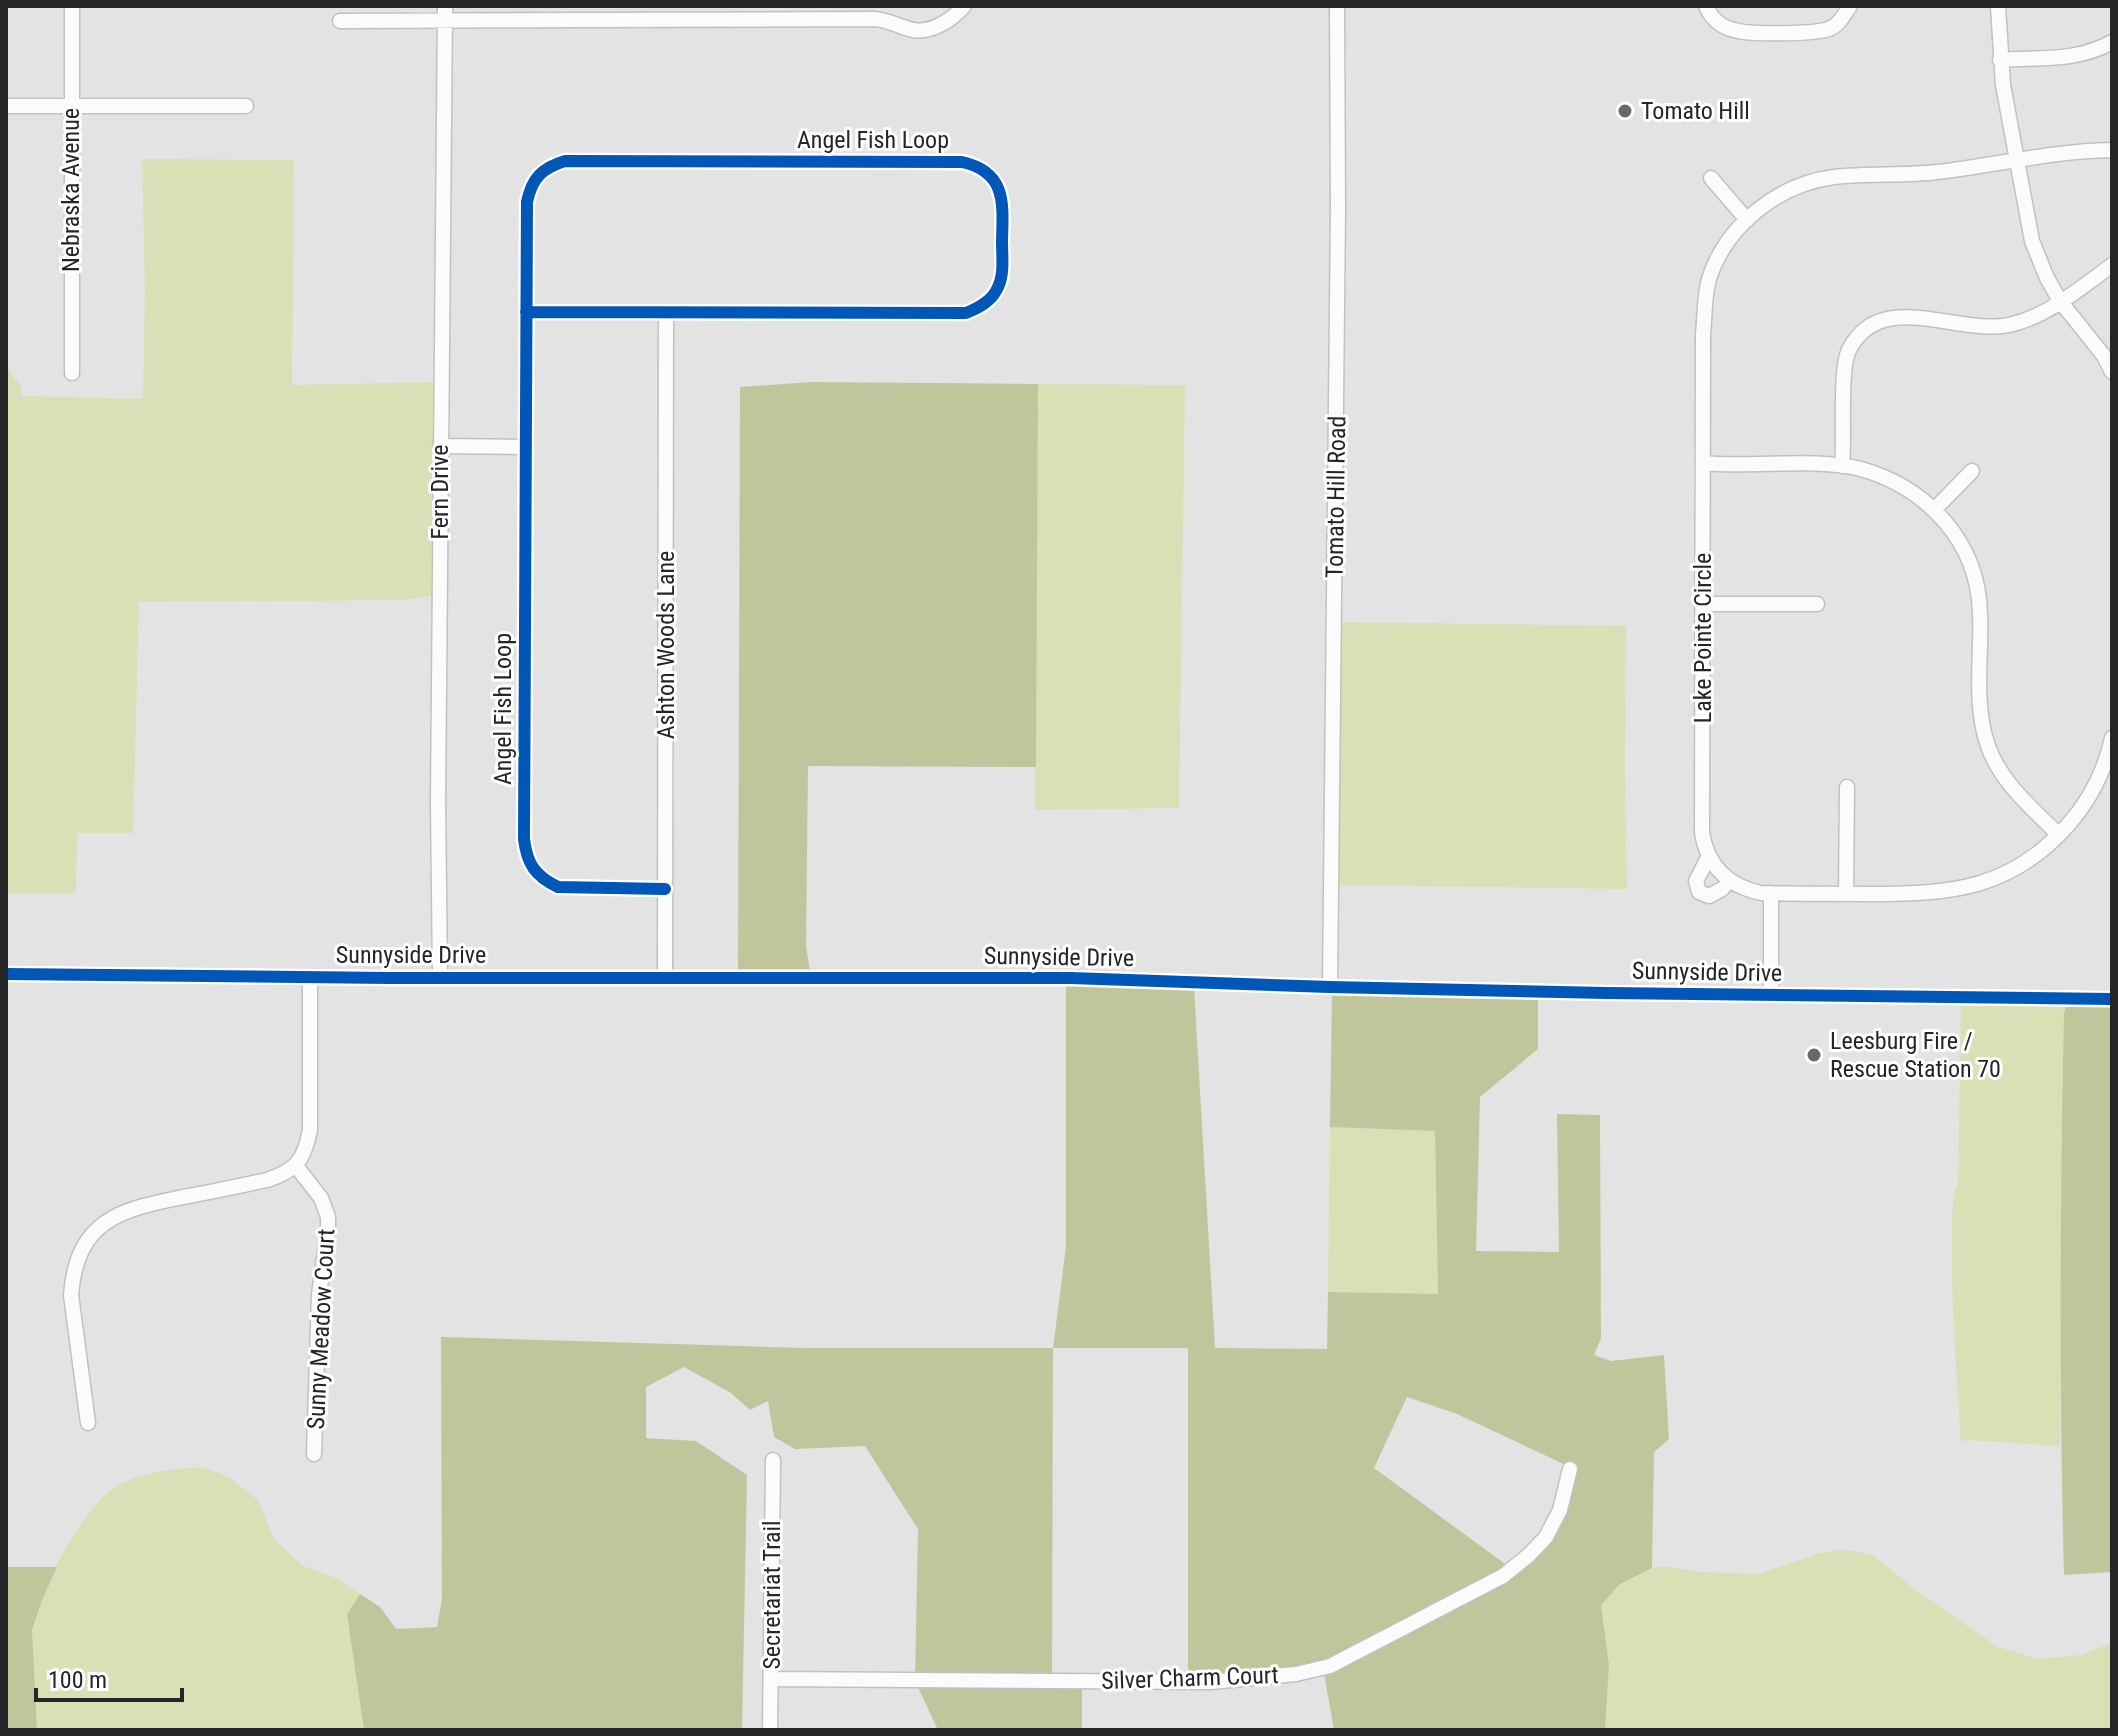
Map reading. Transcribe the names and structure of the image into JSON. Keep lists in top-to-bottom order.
{
  "streets": {
    "street": [
      "Angel Fish Loop",
      "Nebraska Avenue",
      "Fern Drive",
      "Tomato Hill Road",
      "Lake Pointe Circle",
      "Ashton Woods Lane",
      "Sunnyside Drive",
      "Sunny Meadow Court",
      "Secretariat Trail",
      "Silver Charm Court"
    ]
  },
  "crossings": [
    ["Angel Fish Loop", "Ashton Woods Lane"],
    ["Fern Drive", "Sunnyside Drive"],
    ["Tomato Hill Road", "Sunnyside Drive"],
    ["Ashton Woods Lane", "Sunnyside Drive"],
    ["Secretariat Trail", "Silver Charm Court"]
  ],
  "places": ["Tomato Hill", "Leesburg Fire / Rescue Station 70"],
  "scale_bar": "100 m"
}
